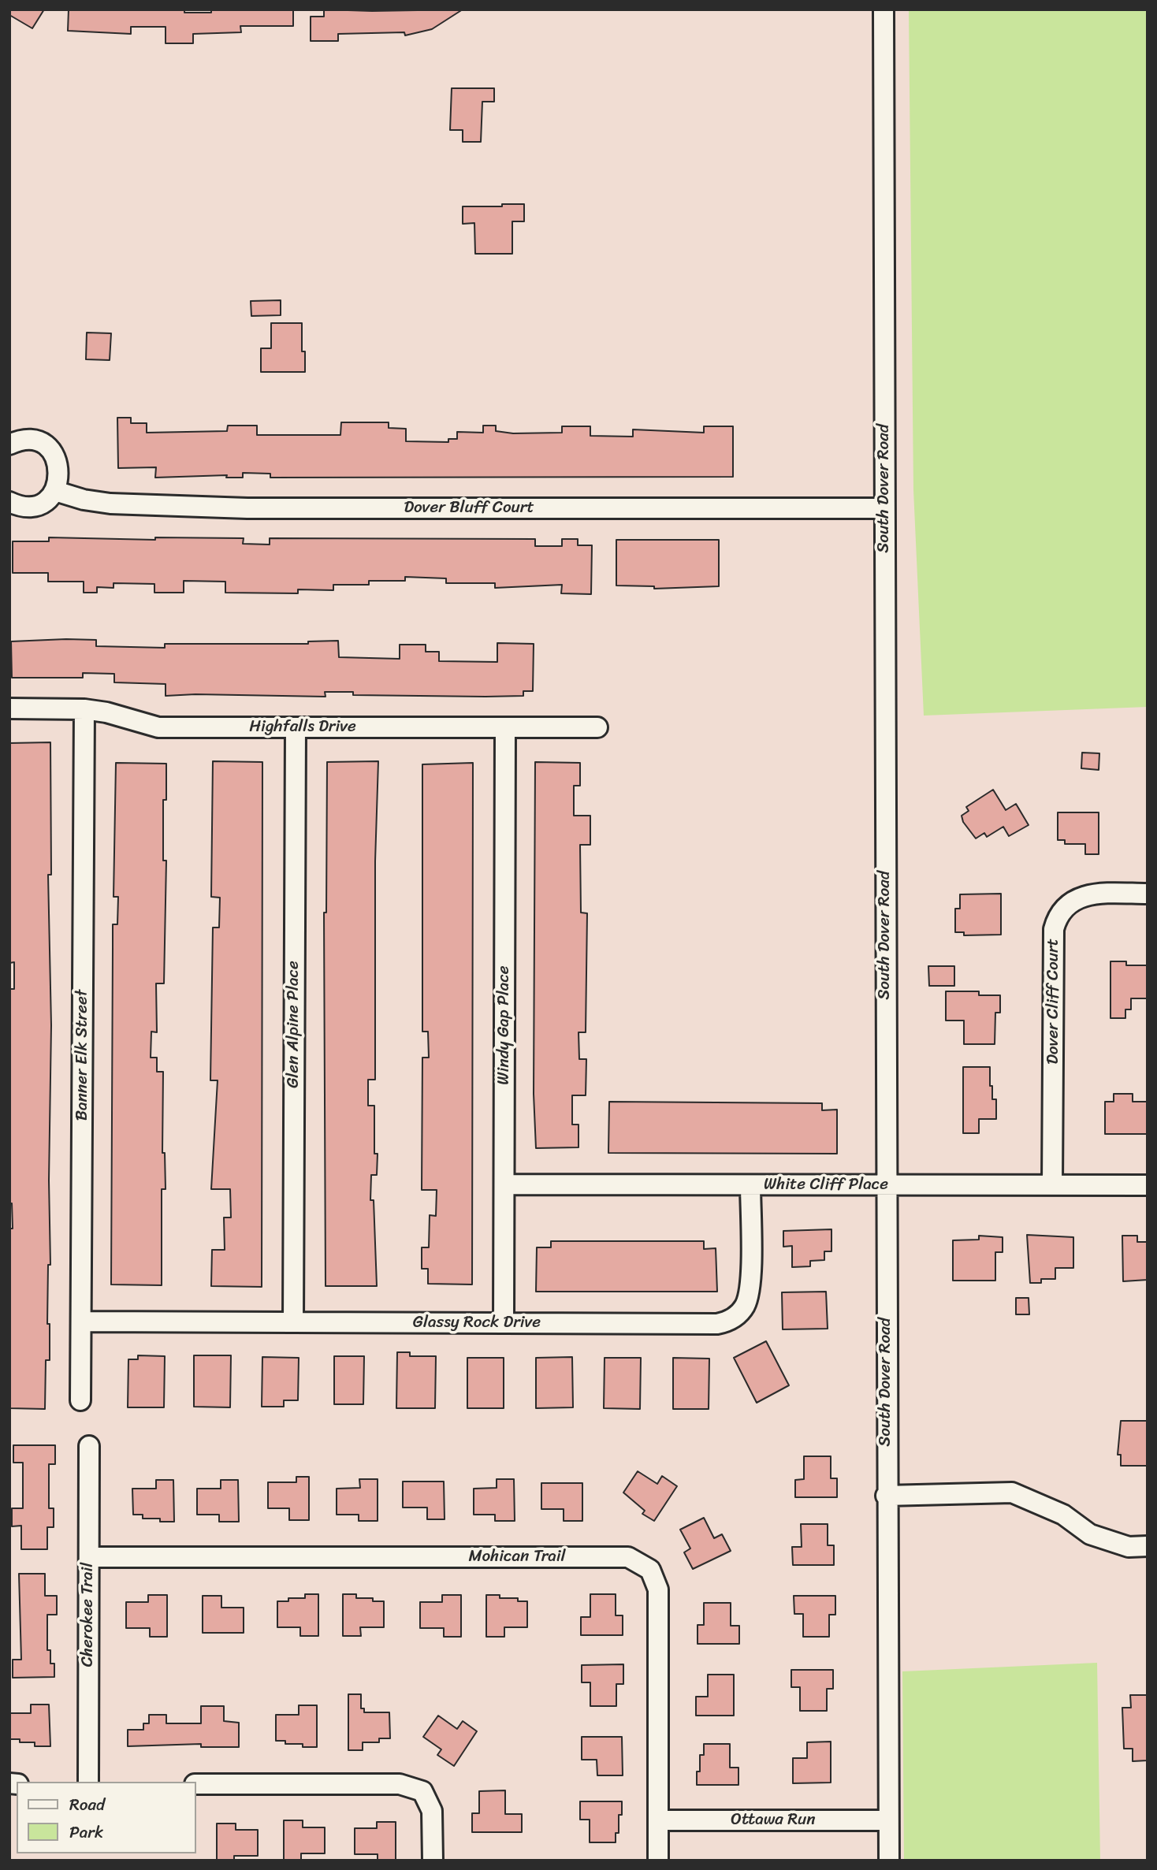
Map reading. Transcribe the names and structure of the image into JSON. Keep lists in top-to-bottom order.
{
  "streets": {
    "street": [
      "South Dover Road",
      "Dover Bluff Court",
      "Highfalls Drive",
      "Dover Cliff Court",
      "Glen Alpine Place",
      "Windy Gap Place",
      "Banner Elk Street",
      "White Cliff Place",
      "Glassy Rock Drive",
      "Mohican Trail",
      "Cherokee Trail",
      "Ottawa Run"
    ]
  },
  "crossings": [
    ["South Dover Road", "Dover Bluff Court"],
    ["South Dover Road", "White Cliff Place"],
    ["South Dover Road", "Ottawa Run"],
    ["Highfalls Drive", "Glen Alpine Place"],
    ["Highfalls Drive", "Windy Gap Place"],
    ["Highfalls Drive", "Banner Elk Street"],
    ["Dover Cliff Court", "White Cliff Place"],
    ["Glen Alpine Place", "Glassy Rock Drive"],
    ["Windy Gap Place", "White Cliff Place"],
    ["Windy Gap Place", "Glassy Rock Drive"],
    ["Banner Elk Street", "Glassy Rock Drive"],
    ["White Cliff Place", "Glassy Rock Drive"],
    ["Mohican Trail", "Cherokee Trail"],
    ["Mohican Trail", "Ottawa Run"]
  ],
  "legend": ["Road", "Park"]
}
